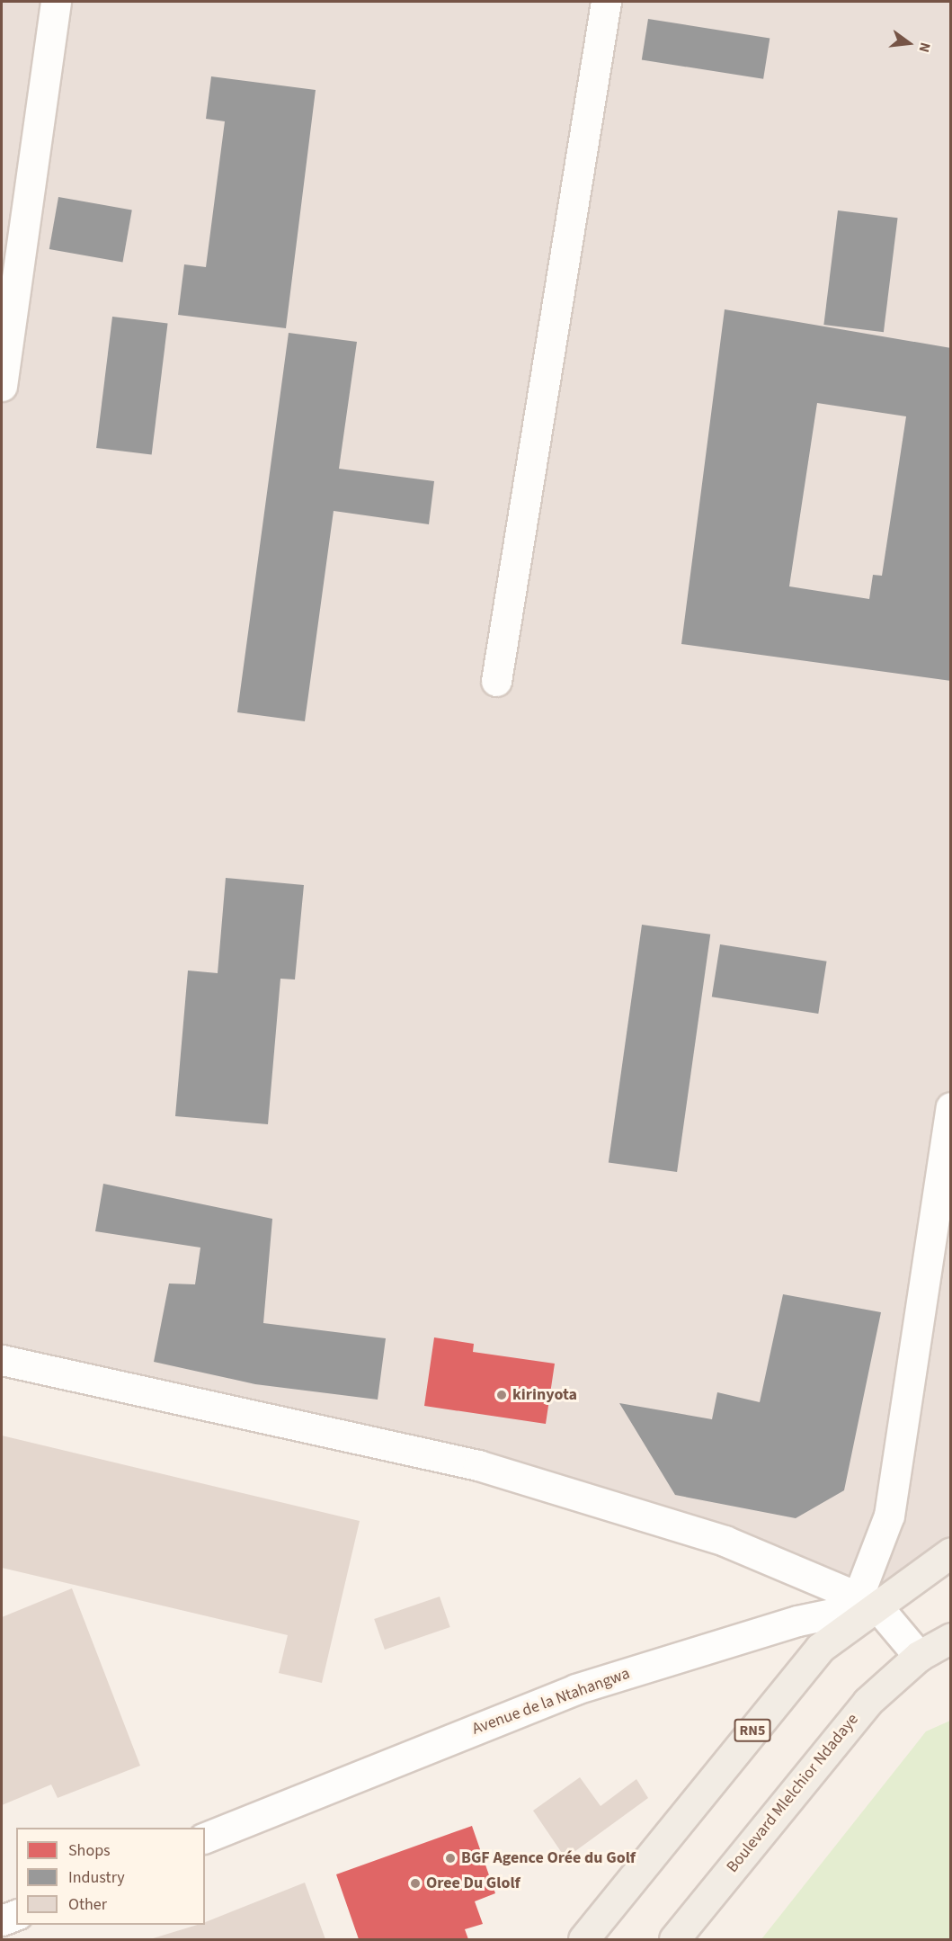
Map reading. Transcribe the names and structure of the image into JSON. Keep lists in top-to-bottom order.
{
  "streets": {
    "main road": ["RN5", "Boulevard Mlelchior Ndadaye"],
    "street": ["Avenue de la Ntahangwa"]
  },
  "crossings": [
    ["Avenue de la Ntahangwa", "RN5"]
  ],
  "places": ["kirinyota", "BGF Agence Orée du Golf", "Oree Du Glolf"],
  "legend": ["Shops", "Industry", "Other"],
  "north": "right"
}
